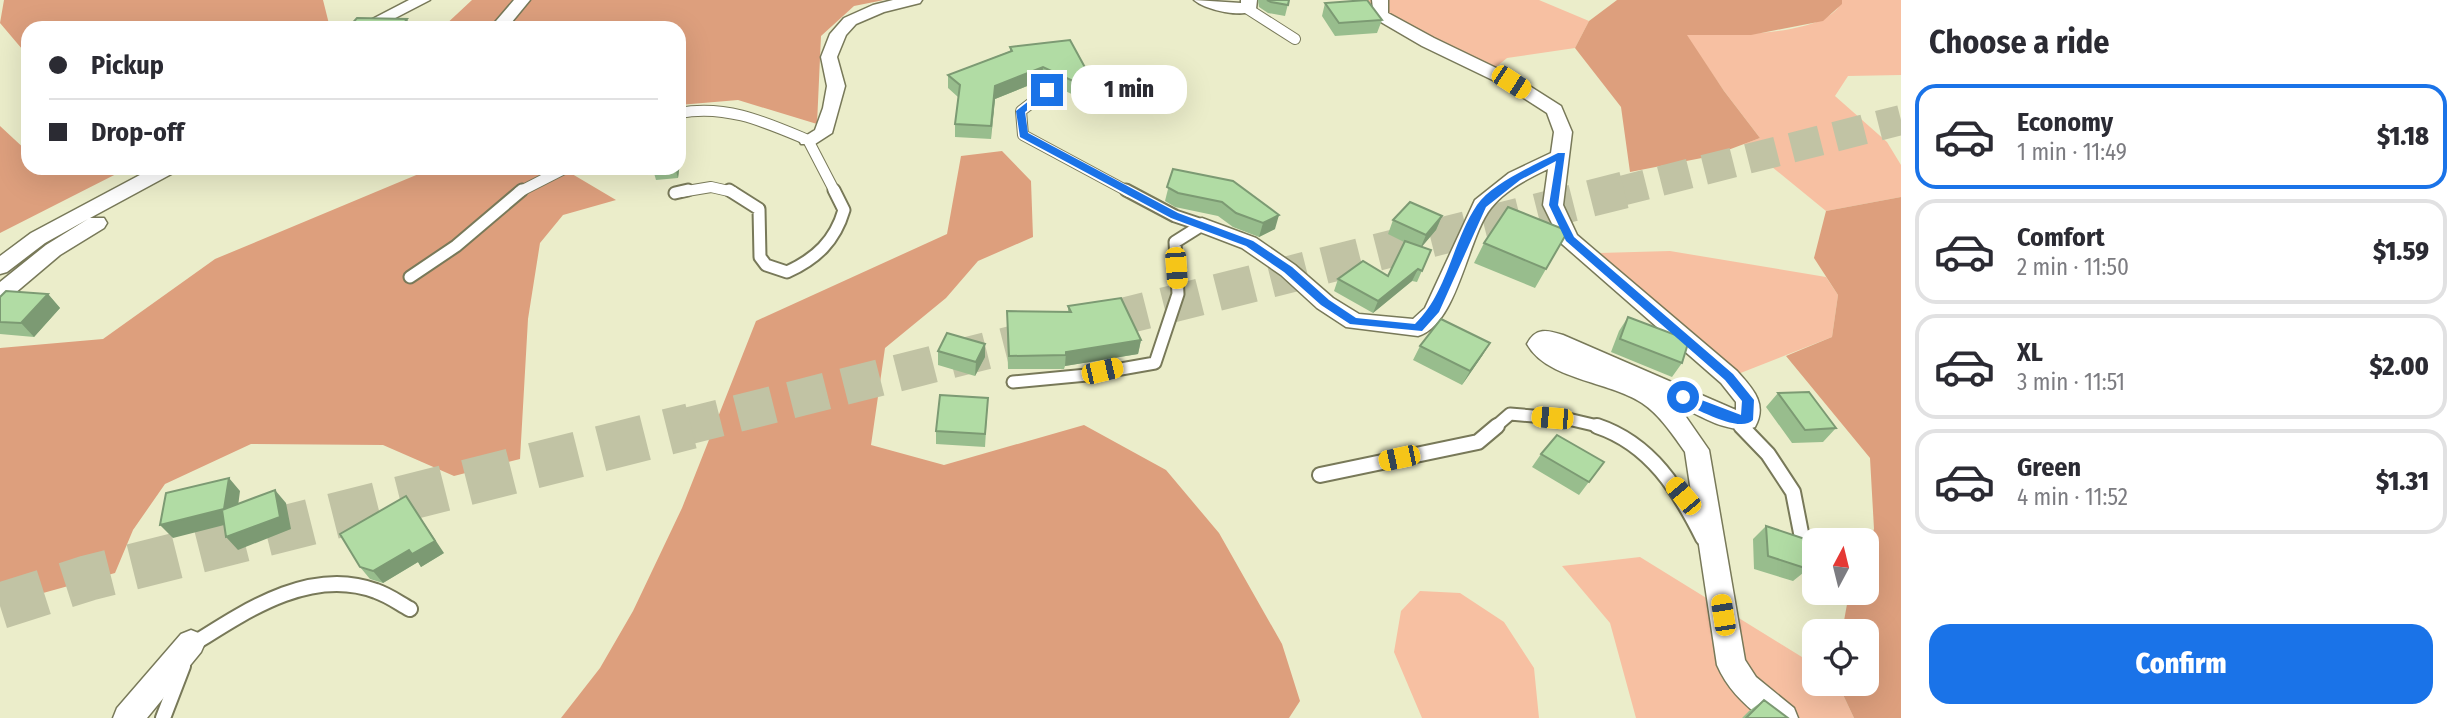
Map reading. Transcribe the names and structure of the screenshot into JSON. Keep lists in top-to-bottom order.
{
  "north": "top",
  "page": {
    "heading": "Choose a ride",
    "banner": ["Pickup", "Drop-off"],
    "bubble": "1 min",
    "list": [
      {
        "name": "Economy",
        "note": "1 min · 11:49",
        "value": "$1.18"
      },
      {
        "name": "Comfort",
        "note": "2 min · 11:50",
        "value": "$1.59"
      },
      {
        "name": "XL",
        "note": "3 min · 11:51",
        "value": "$2.00"
      },
      {
        "name": "Green",
        "note": "4 min · 11:52",
        "value": "$1.31"
      }
    ],
    "buttons": "Confirm"
  }
}
